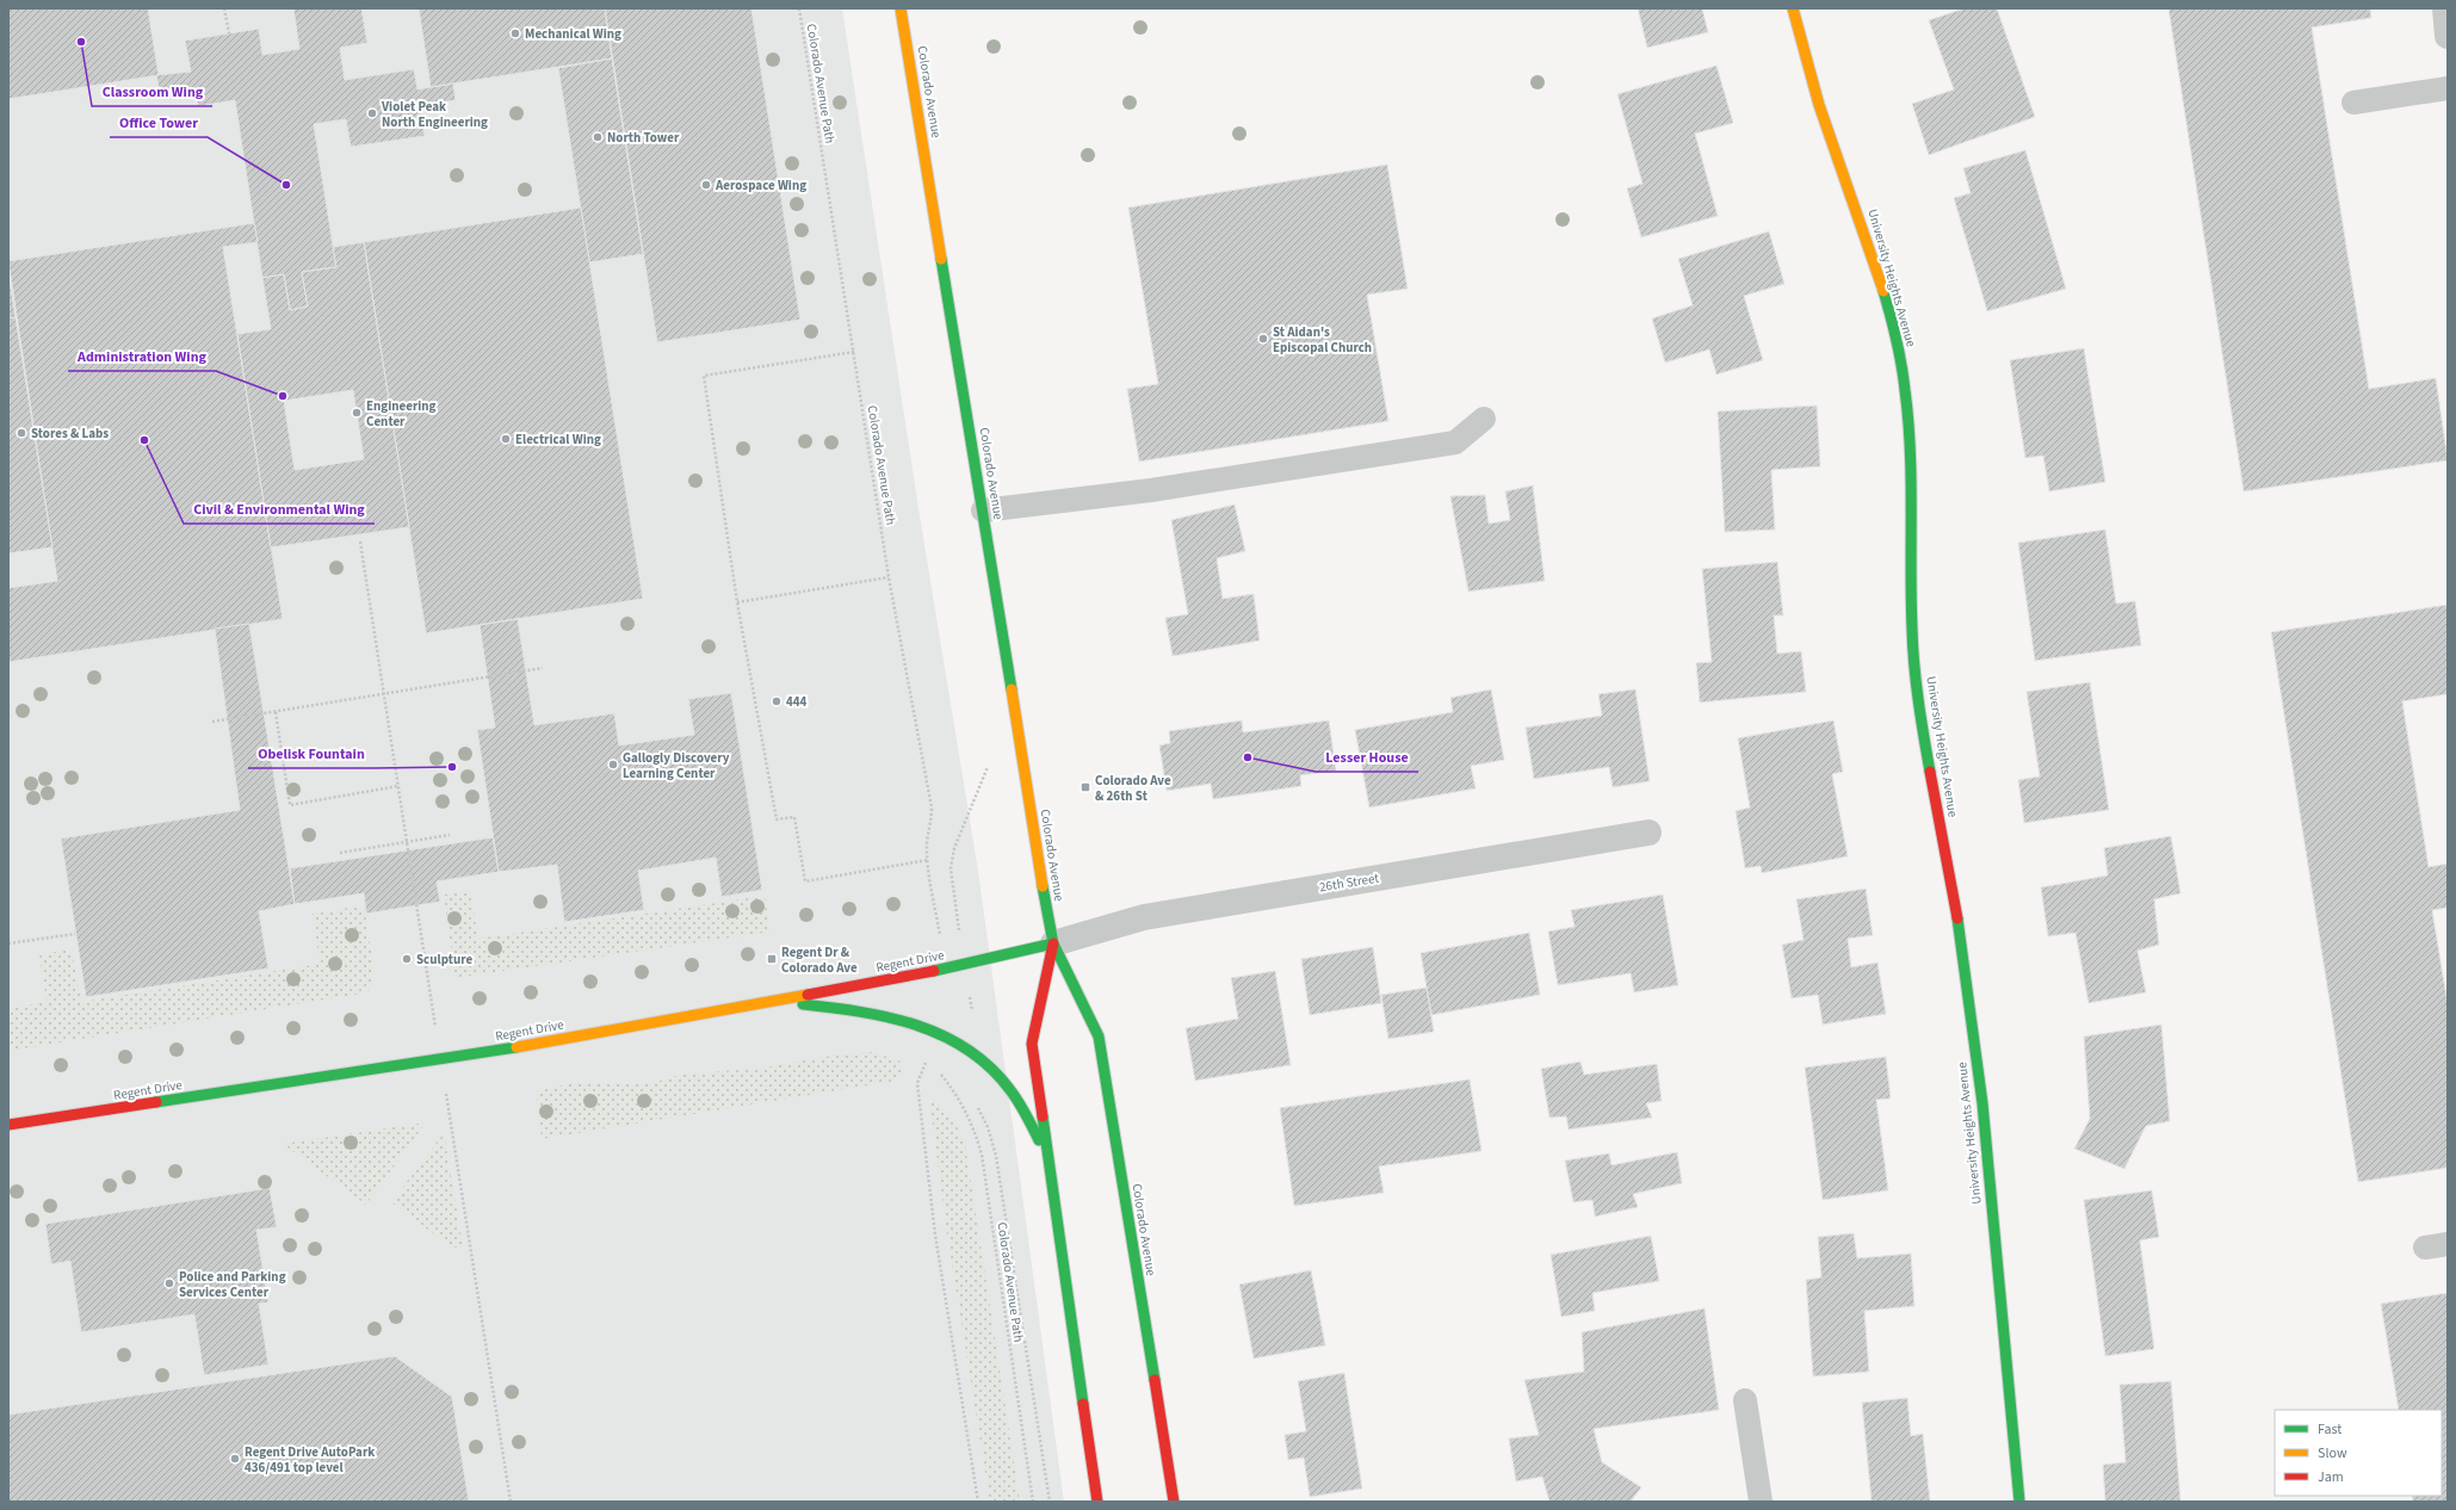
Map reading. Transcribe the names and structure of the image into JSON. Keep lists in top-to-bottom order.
{
  "streets": {
    "street": [
      "Colorado Avenue",
      "University Heights Avenue",
      "26th Street",
      "Regent Drive"
    ],
    "path": ["Colorado Avenue Path"]
  },
  "crossings": [
    ["Colorado Avenue", "26th Street"],
    ["Colorado Avenue", "Regent Drive"],
    ["26th Street", "Regent Drive"]
  ],
  "places": {
    "other": [
      "Mechanical Wing",
      "Classroom Wing",
      "Violet Peak North Engineering",
      "North Tower",
      "Office Tower",
      "Aerospace Wing",
      "St Aidan's Episcopal Church",
      "Administration Wing",
      "Engineering Center",
      "Stores & Labs",
      "Electrical Wing",
      "Civil & Environmental Wing",
      "444",
      "Lesser House",
      "Gallogly Discovery Learning Center",
      "Obelisk Fountain",
      "Sculpture",
      "Police and Parking Services Center",
      "Regent Drive AutoPark 436/491 top level"
    ],
    "transit": ["Colorado Ave & 26th St", "Regent Dr & Colorado Ave"]
  },
  "legend": ["Fast", "Slow", "Jam"]
}
